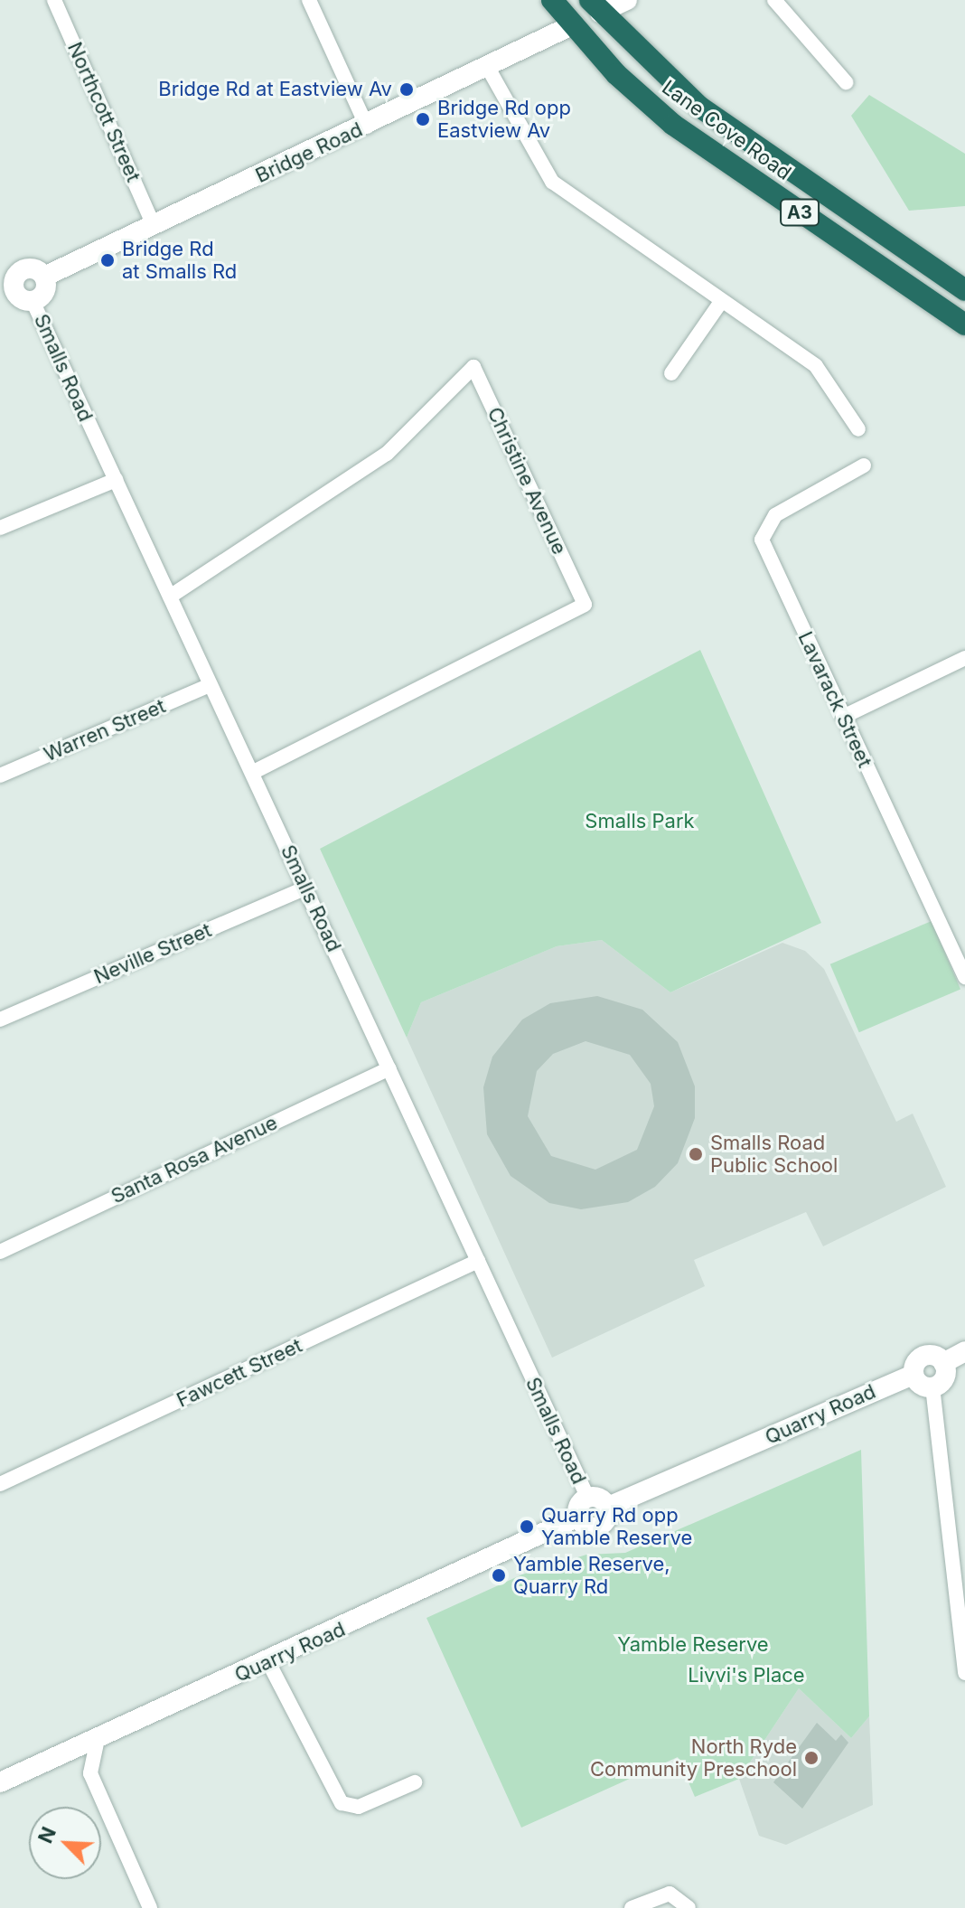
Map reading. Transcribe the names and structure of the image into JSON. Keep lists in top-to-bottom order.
{
  "streets": {
    "highway": ["Lane Cove Road", "A3"],
    "street": [
      "Northcott Street",
      "Bridge Road",
      "Smalls Road",
      "Christine Avenue",
      "Lavarack Street",
      "Warren Street",
      "Neville Street",
      "Santa Rosa Avenue",
      "Fawcett Street",
      "Quarry Road"
    ]
  },
  "crossings": [
    ["Northcott Street", "Bridge Road"],
    ["Lane Cove Road", "Bridge Road"],
    ["Bridge Road", "Smalls Road"],
    ["Smalls Road", "Christine Avenue"],
    ["Smalls Road", "Warren Street"],
    ["Smalls Road", "Neville Street"],
    ["Smalls Road", "Santa Rosa Avenue"],
    ["Smalls Road", "Fawcett Street"]
  ],
  "parks": ["Smalls Park", "Yamble Reserve", "Livvi's Place"],
  "places": [
    "Bridge Rd at Eastview Av",
    "Bridge Rd opp Eastview Av",
    "Bridge Rd at Smalls Rd",
    "Smalls Road Public School",
    "Quarry Rd opp Yamble Reserve",
    "Yamble Reserve, Quarry Rd",
    "North Ryde Community Preschool"
  ],
  "north": "top left"
}
